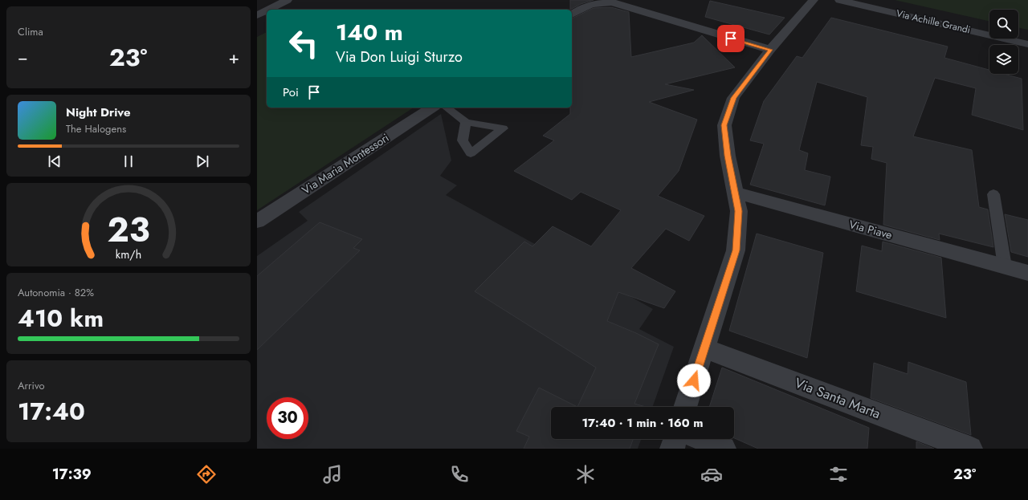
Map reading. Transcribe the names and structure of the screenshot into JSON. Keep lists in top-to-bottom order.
{
  "streets": {
    "street": [
      "Via Achille Grandi",
      "Via Maria Montessori",
      "Via Piave",
      "Via Santa Marta"
    ]
  },
  "page": {
    "tile": [
      "Clima",
      ["Autonomia · 82%", "410 km"],
      ["Arrivo", "17:40"]
    ],
    "turn": ["140 m", "Via Don Luigi Sturzo"],
    "heat": ["−", "23°", "+"],
    "then": "Poi",
    "song": ["Night Drive", "The Halogens"],
    "limit": "30",
    "trip": "17:40 · 1 min · 160 m",
    "tabs": ["17:39", "23°"],
    "gauge": ["23", "km/h"]
  }
}
